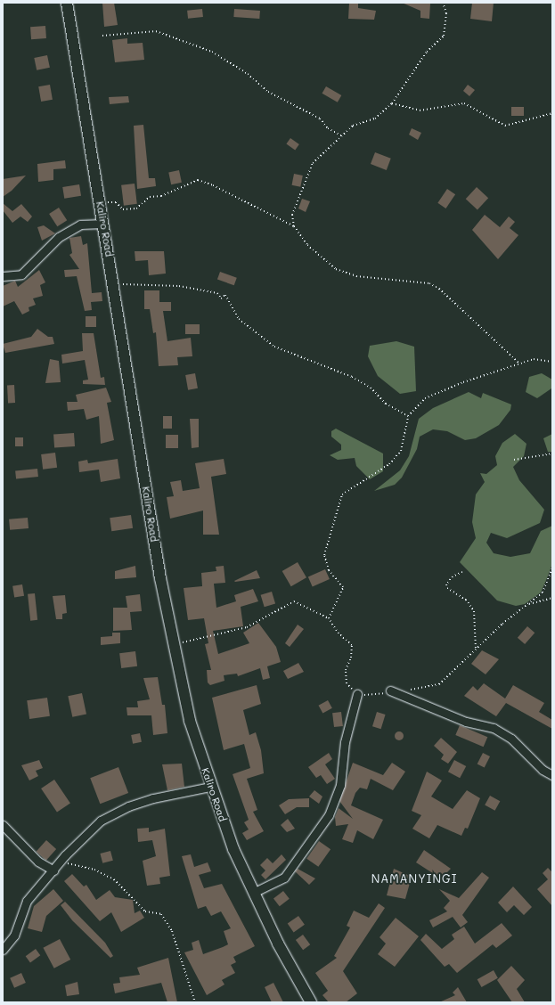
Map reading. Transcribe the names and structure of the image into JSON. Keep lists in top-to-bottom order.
{
  "streets": {
    "main road": ["Kaliro Road"]
  },
  "districts": ["NAMANYINGI"]
}
